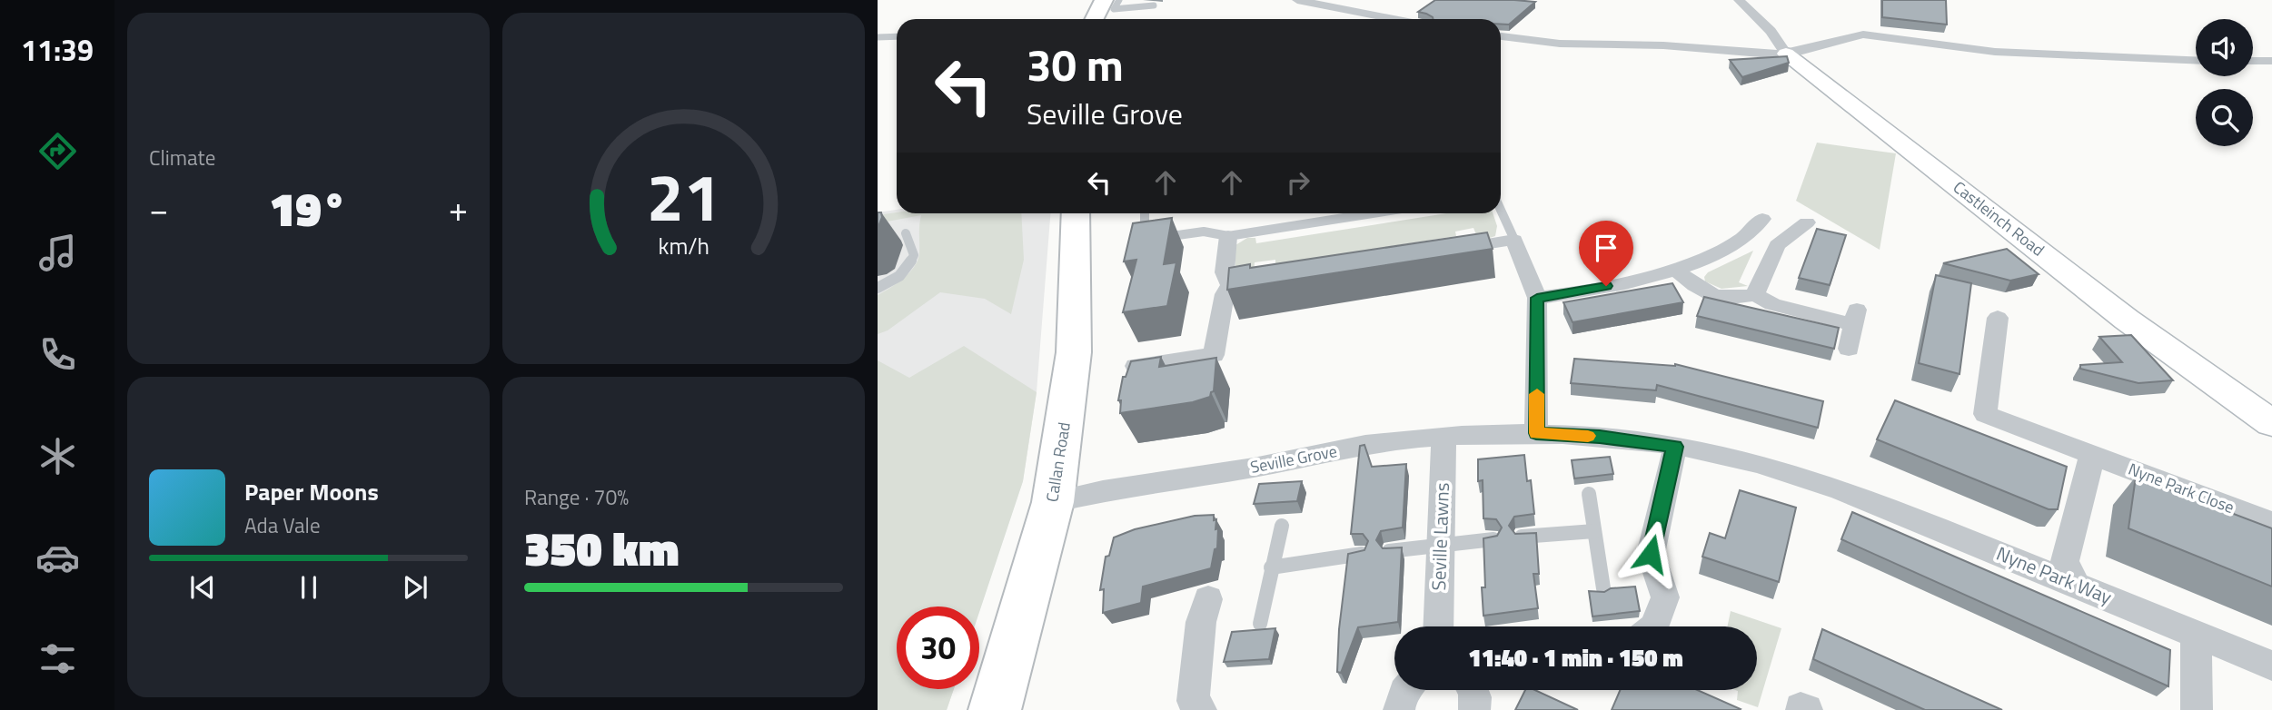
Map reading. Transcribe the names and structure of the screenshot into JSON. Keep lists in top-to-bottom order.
{
  "streets": {
    "main road": ["Callan Road"],
    "street": [
      "Castleinch Road",
      "Seville Grove",
      "Nyne Park Close",
      "Seville Lawns",
      "Nyne Park Way"
    ]
  },
  "crossings": [
    ["Seville Grove", "Callan Road"],
    ["Seville Grove", "Seville Lawns"],
    ["Seville Grove", "Nyne Park Way"]
  ],
  "page": {
    "tabs": "11:39",
    "tile": [
      "Climate",
      ["Range · 70%", "350 km"]
    ],
    "turn": ["30 m", "Seville Grove"],
    "heat": ["−", "19°", "+"],
    "song": ["Paper Moons", "Ada Vale"],
    "limit": "30",
    "trip": "11:40 · 1 min · 150 m",
    "gauge": ["21", "km/h"]
  }
}
